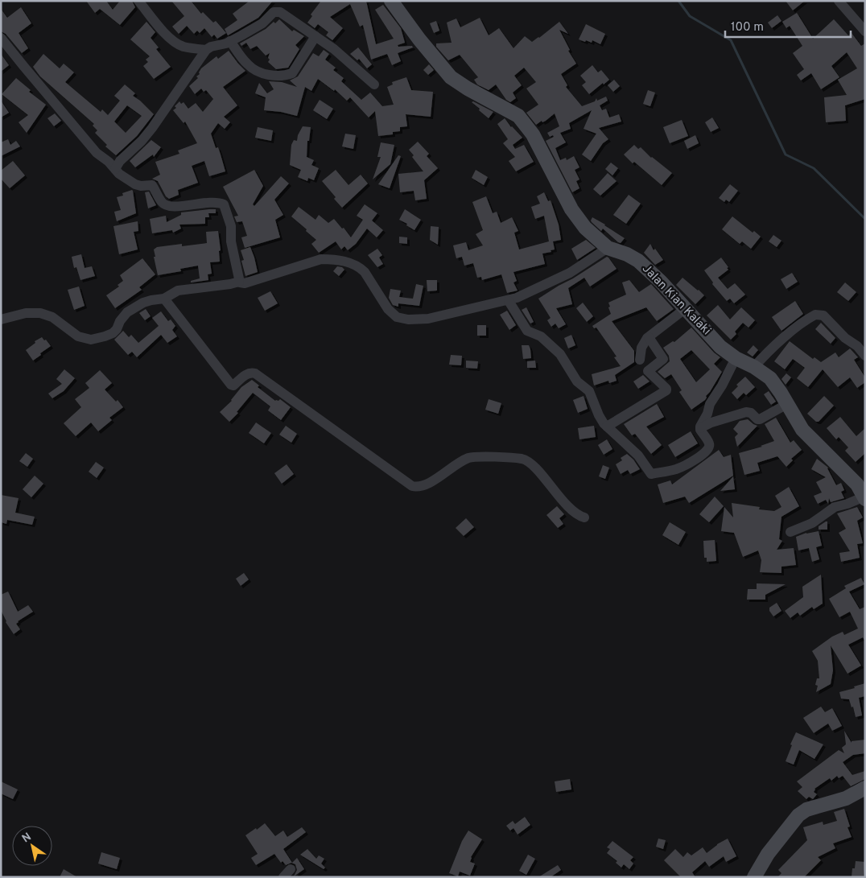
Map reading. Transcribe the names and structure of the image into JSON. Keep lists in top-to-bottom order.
{
  "streets": {
    "street": ["Jalan Kian Kalaki"]
  },
  "scale_bar": "100 m",
  "north": "top left"
}
